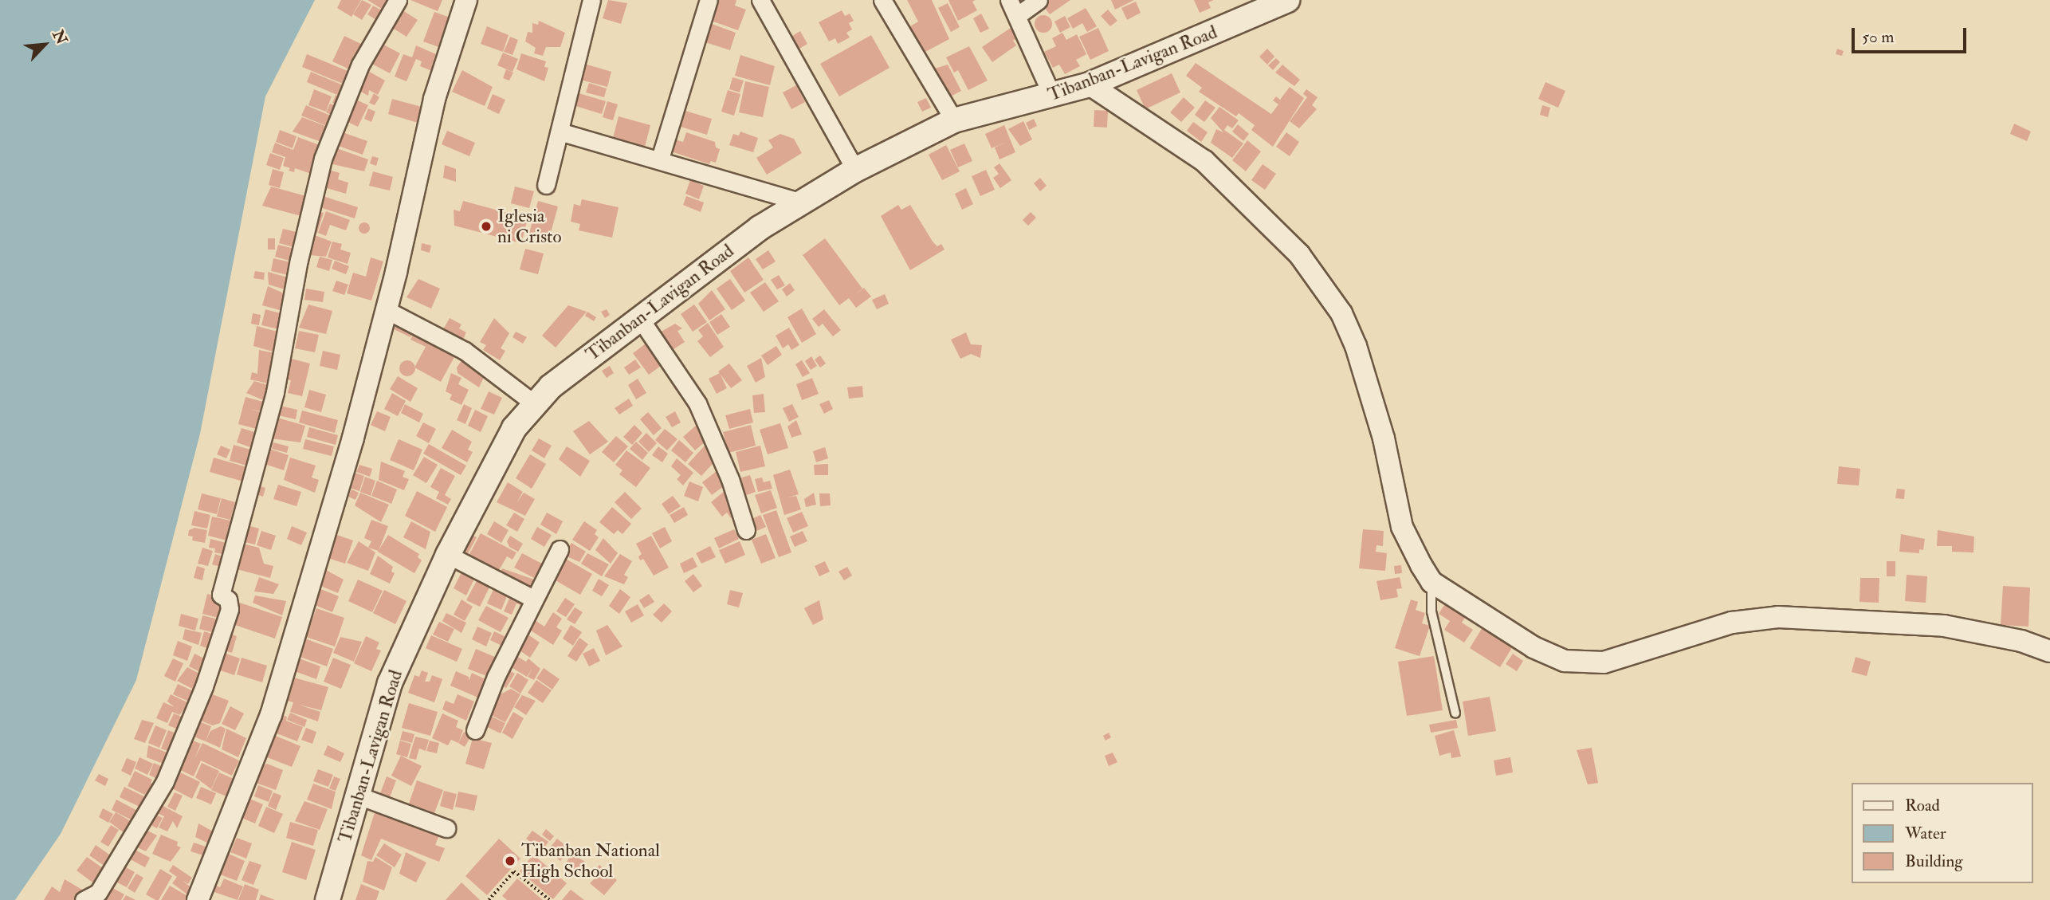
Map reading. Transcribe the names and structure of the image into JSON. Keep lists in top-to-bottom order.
{
  "streets": {
    "main road": ["Tibanban-Lavigan Road"]
  },
  "places": ["Iglesia ni Cristo", "Tibanban National High School"],
  "legend": ["Road", "Water", "Building"],
  "scale_bar": "50 m",
  "north": "top right"
}
